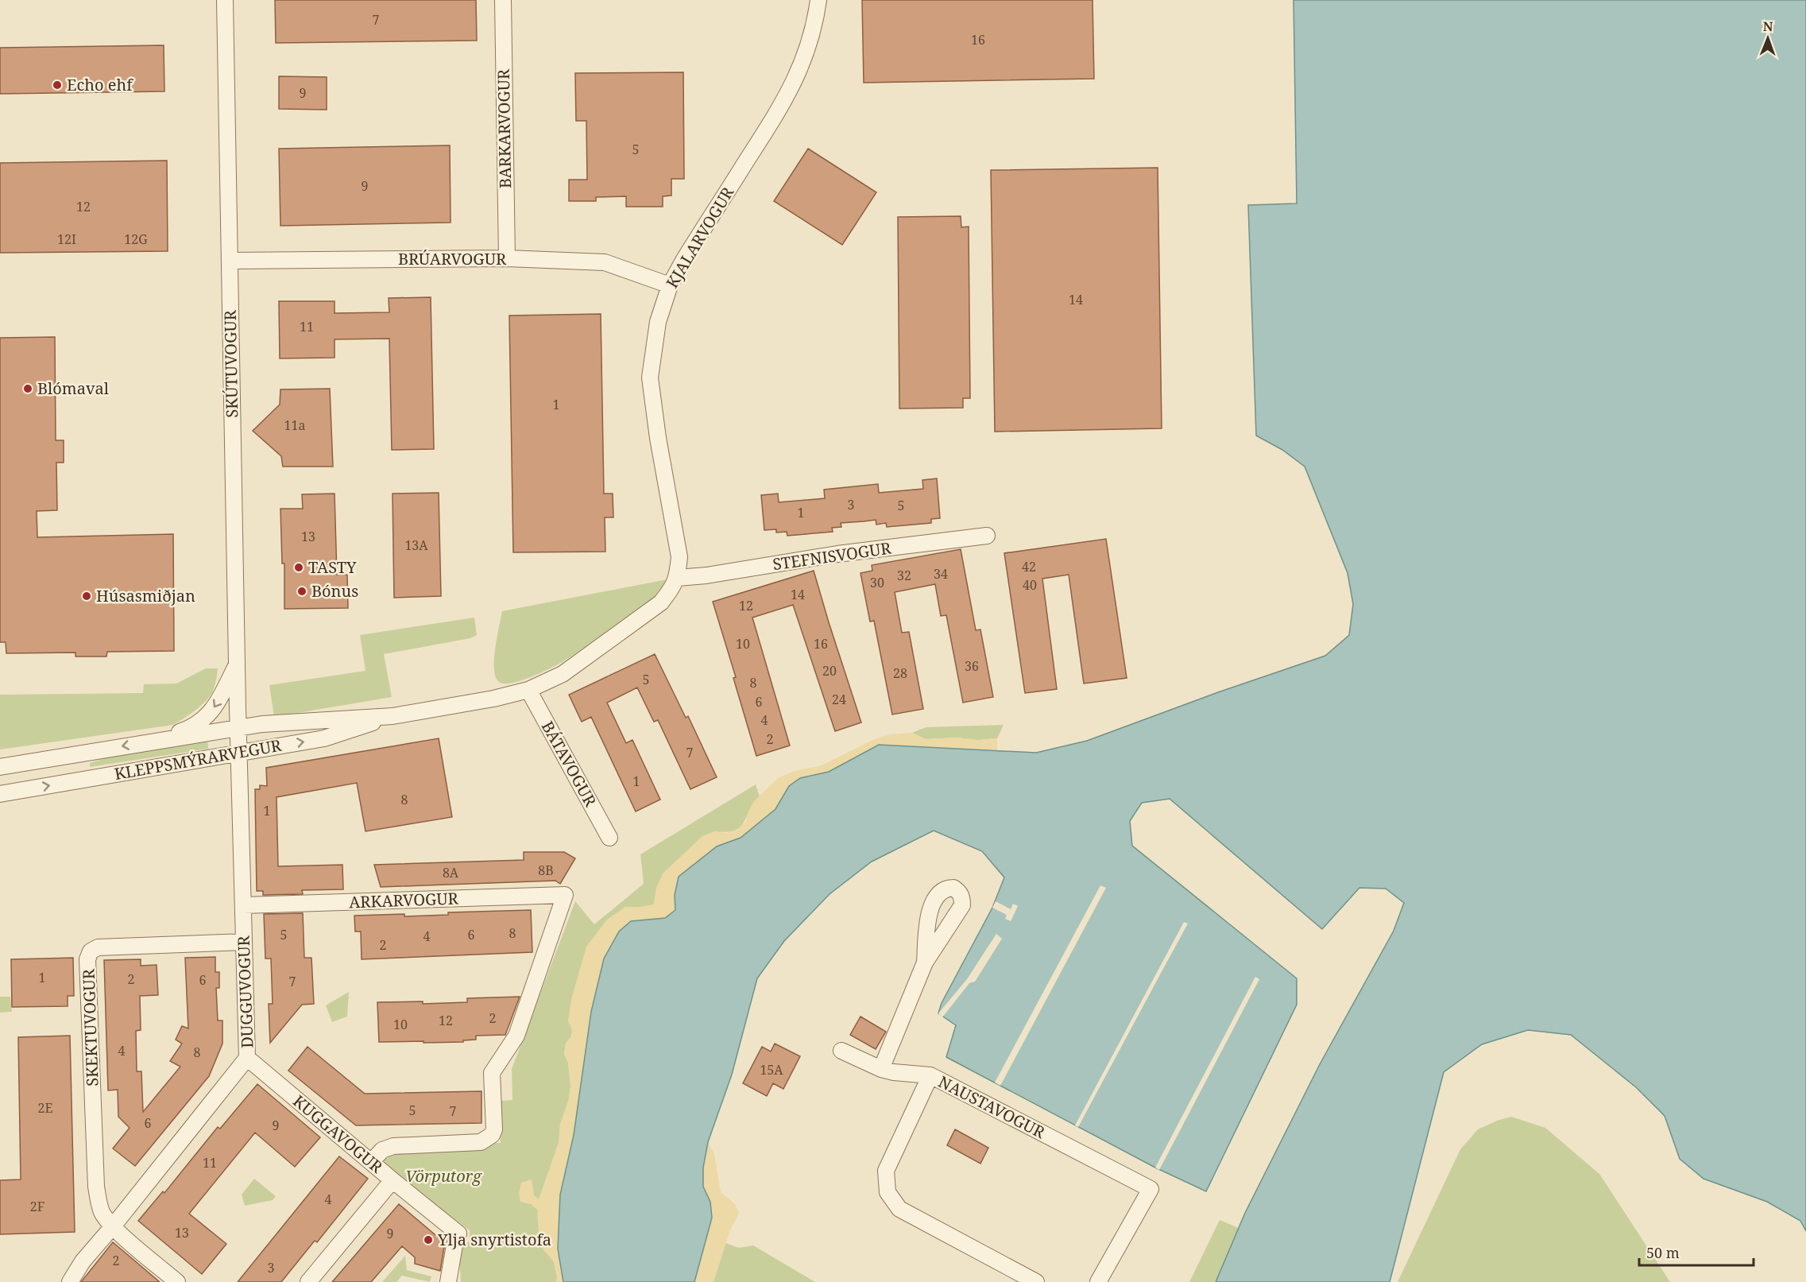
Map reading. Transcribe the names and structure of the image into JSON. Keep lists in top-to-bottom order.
{
  "streets": {
    "street": [
      "BARKARVOGUR",
      "KJALARVOGUR",
      "BRÚARVOGUR",
      "SKÚTUVOGUR",
      "STEFNISVOGUR",
      "KLEPPSMÝRARVEGUR",
      "BÁTAVOGUR",
      "ARKARVOGUR",
      "DUGGUVOGUR",
      "SKEKTUVOGUR",
      "NAUSTAVOGUR",
      "KUGGAVOGUR"
    ]
  },
  "crossings": [
    ["BARKARVOGUR", "BRÚARVOGUR"],
    ["KJALARVOGUR", "BRÚARVOGUR"],
    ["KJALARVOGUR", "STEFNISVOGUR"],
    ["KJALARVOGUR", "KLEPPSMÝRARVEGUR"],
    ["BRÚARVOGUR", "SKÚTUVOGUR"],
    ["SKÚTUVOGUR", "KLEPPSMÝRARVEGUR"],
    ["SKÚTUVOGUR", "DUGGUVOGUR"],
    ["STEFNISVOGUR", "KLEPPSMÝRARVEGUR"],
    ["KLEPPSMÝRARVEGUR", "BÁTAVOGUR"],
    ["KLEPPSMÝRARVEGUR", "DUGGUVOGUR"],
    ["ARKARVOGUR", "DUGGUVOGUR"],
    ["ARKARVOGUR", "KUGGAVOGUR"],
    ["DUGGUVOGUR", "SKEKTUVOGUR"],
    ["DUGGUVOGUR", "KUGGAVOGUR"]
  ],
  "parks": ["Vörputorg"],
  "places": [
    "Echo ehf",
    "Blómaval",
    "TASTY",
    "Bónus",
    "Húsasmiðjan",
    "Ylja snyrtistofa"
  ],
  "house_numbers": [
    "7",
    "16",
    "9",
    "5",
    "9",
    "12",
    "12I",
    "12G",
    "14",
    "11",
    "1",
    "11a",
    "3",
    "5",
    "1",
    "13",
    "13A",
    "42",
    "34",
    "32",
    "30",
    "40",
    "14",
    "12",
    "10",
    "16",
    "36",
    "20",
    "28",
    "5",
    "8",
    "24",
    "6",
    "4",
    "2",
    "7",
    "1",
    "8",
    "1",
    "8B",
    "8A",
    "8",
    "5",
    "6",
    "4",
    "2",
    "1",
    "2",
    "6",
    "7",
    "2",
    "12",
    "10",
    "4",
    "8",
    "15A",
    "2E",
    "5",
    "7",
    "6",
    "9",
    "11",
    "4",
    "2F",
    "13",
    "9",
    "2",
    "3"
  ],
  "scale_bar": "50 m",
  "north": "top"
}
